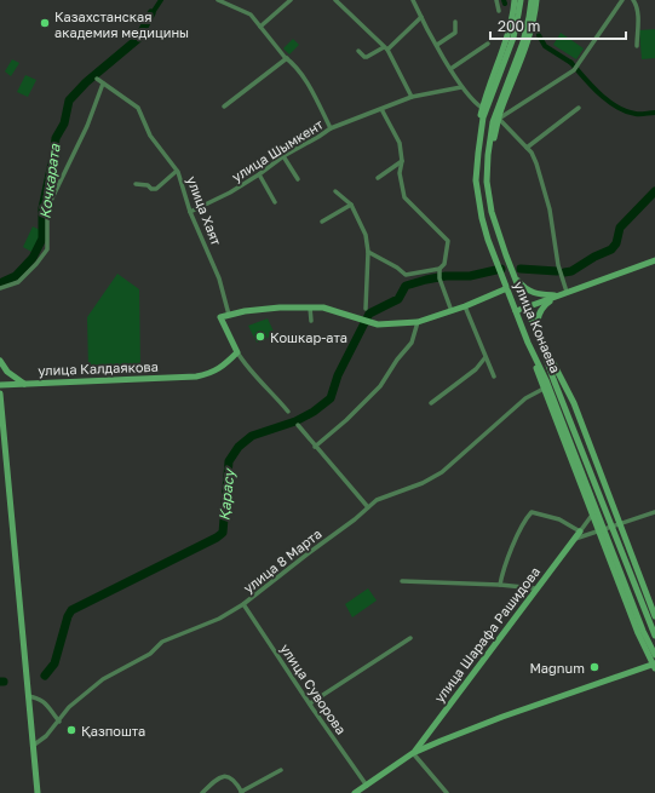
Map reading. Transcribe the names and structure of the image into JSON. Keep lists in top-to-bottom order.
{
  "streets": {
    "main road": ["улица Конаева", "улица Калдаякова", "улица Шарафа Рашидова"],
    "street": [
      "улица Шымкент",
      "улица Хаят",
      "улица 8 Марта",
      "улица Суворова"
    ]
  },
  "crossings": [
    ["улица Шымкент", "улица Хаят"],
    ["улица 8 Марта", "улица Суворова"],
    ["улица Шарафа Рашидова", "улица Суворова"]
  ],
  "water": ["Кочкарата", "Қарасу"],
  "places": [
    "Казахстанская академия медицины",
    "Кошкар-ата",
    "Magnum",
    "Қазпошта"
  ],
  "scale_bar": "200 m"
}
